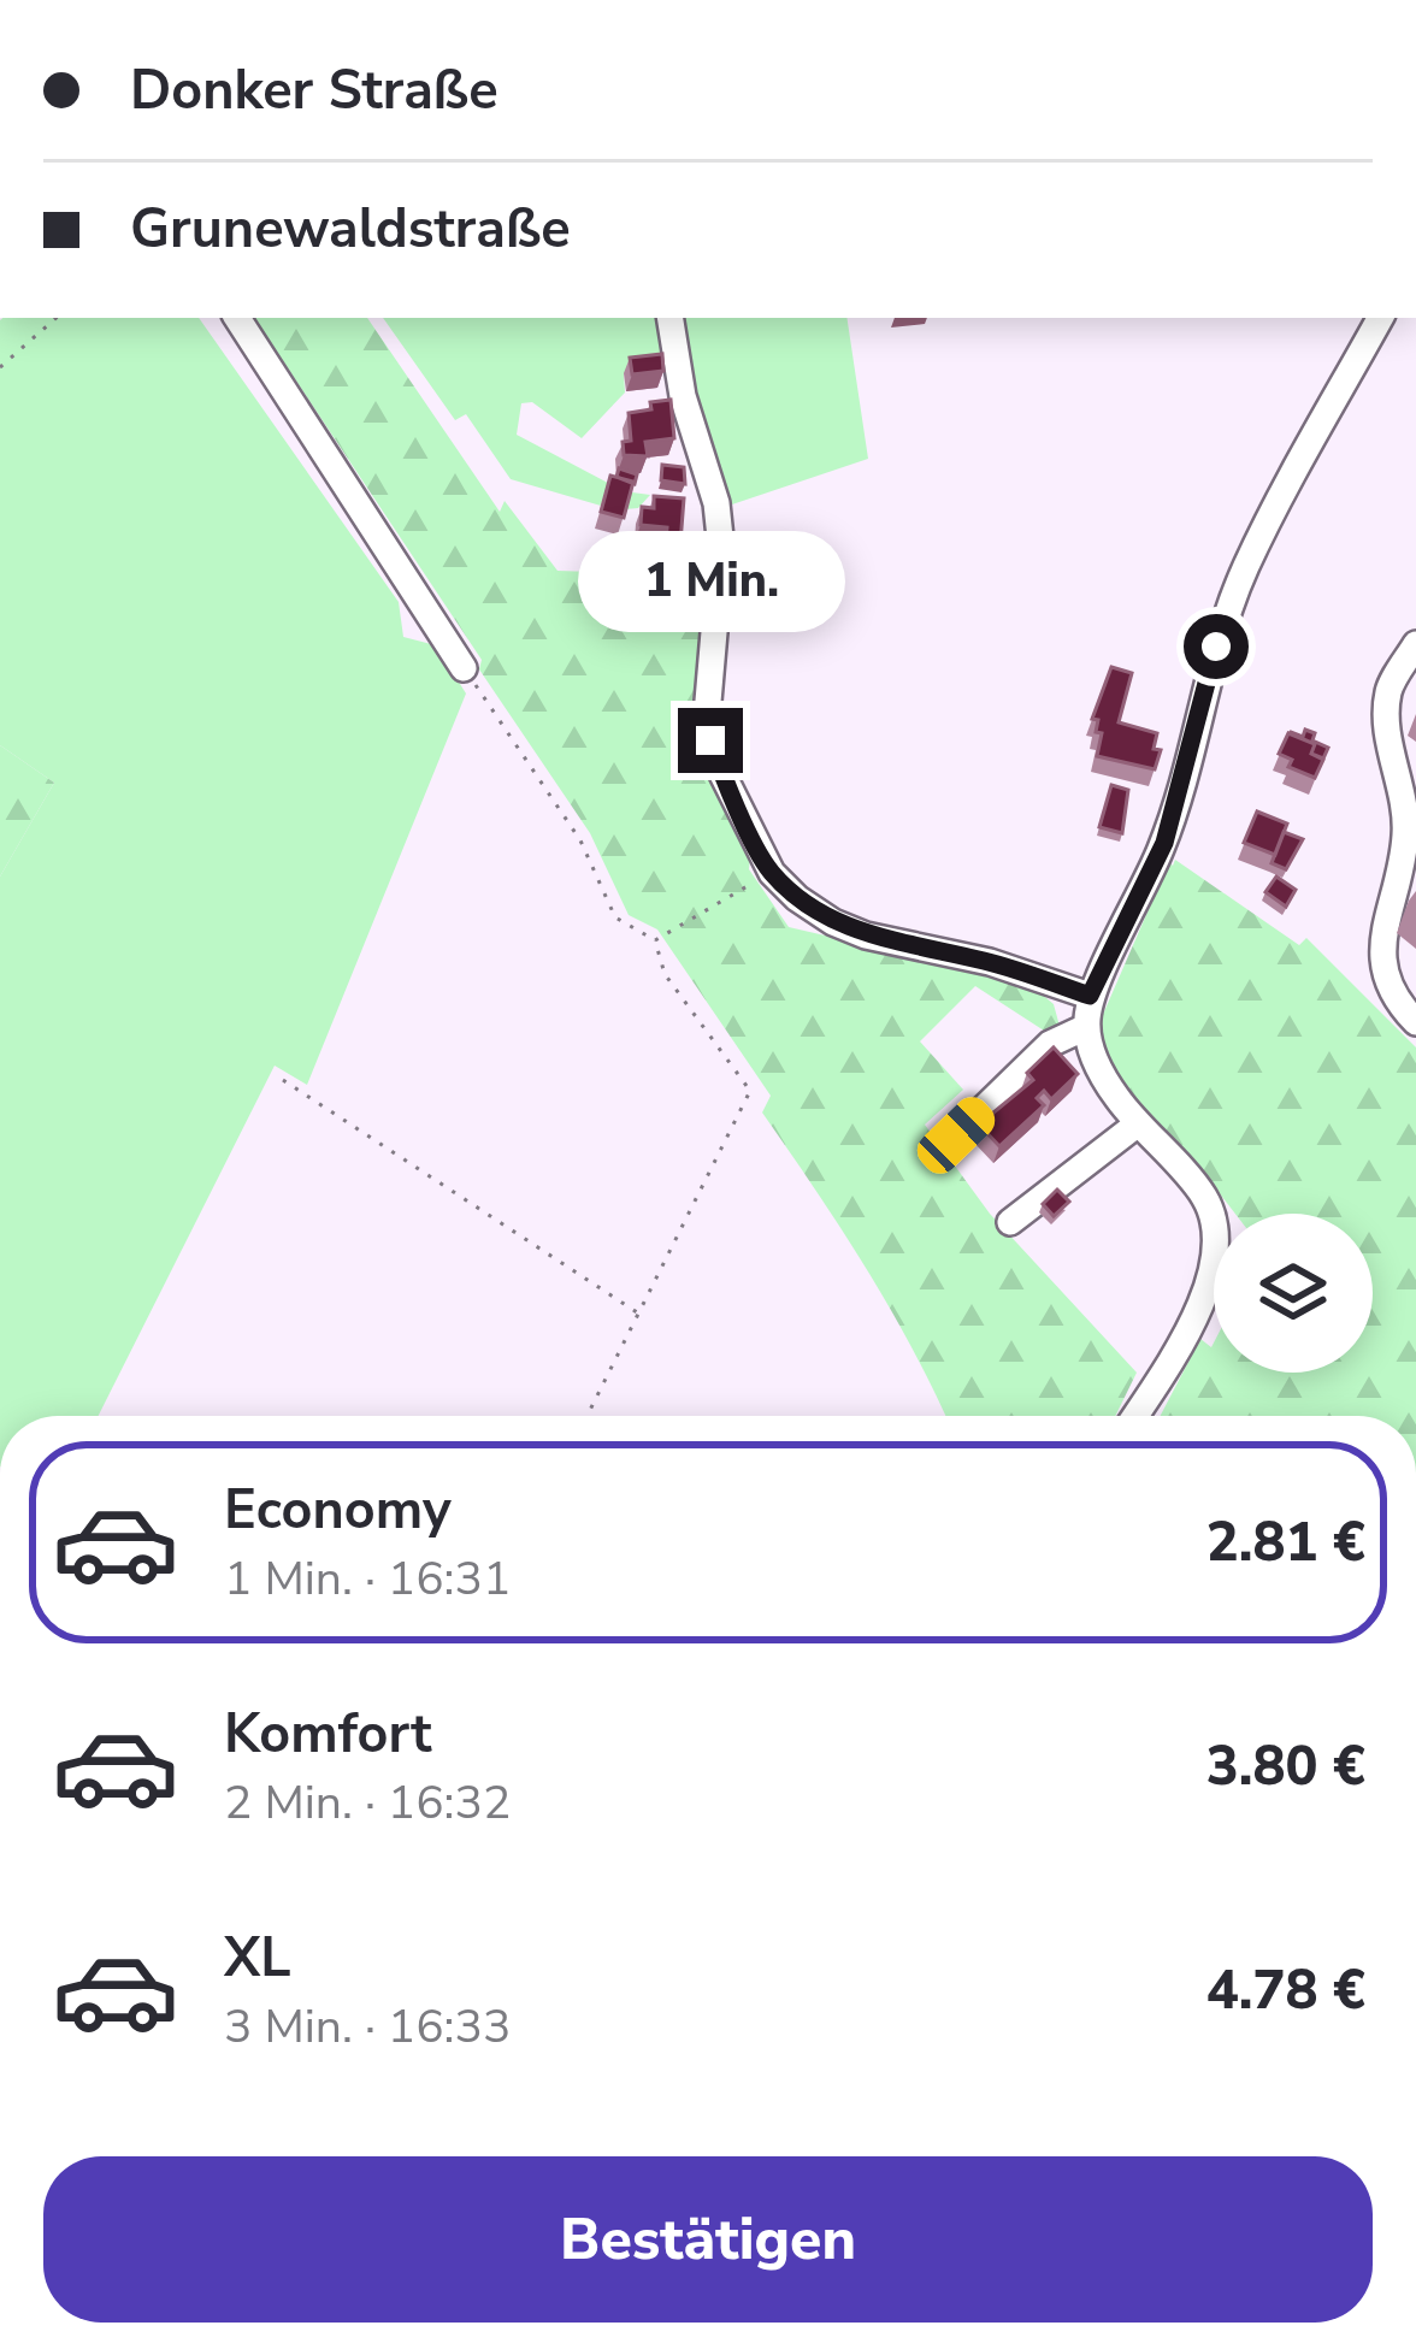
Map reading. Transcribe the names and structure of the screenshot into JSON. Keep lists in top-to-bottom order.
{
  "page": {
    "banner": ["Donker Straße", "Grunewaldstraße"],
    "bubble": "1 Min.",
    "list": [
      {
        "name": "Economy",
        "note": "1 Min. · 16:31",
        "value": "2.81 €"
      },
      {
        "name": "Komfort",
        "note": "2 Min. · 16:32",
        "value": "3.80 €"
      },
      {
        "name": "XL",
        "note": "3 Min. · 16:33",
        "value": "4.78 €"
      }
    ],
    "buttons": "Bestätigen"
  }
}
